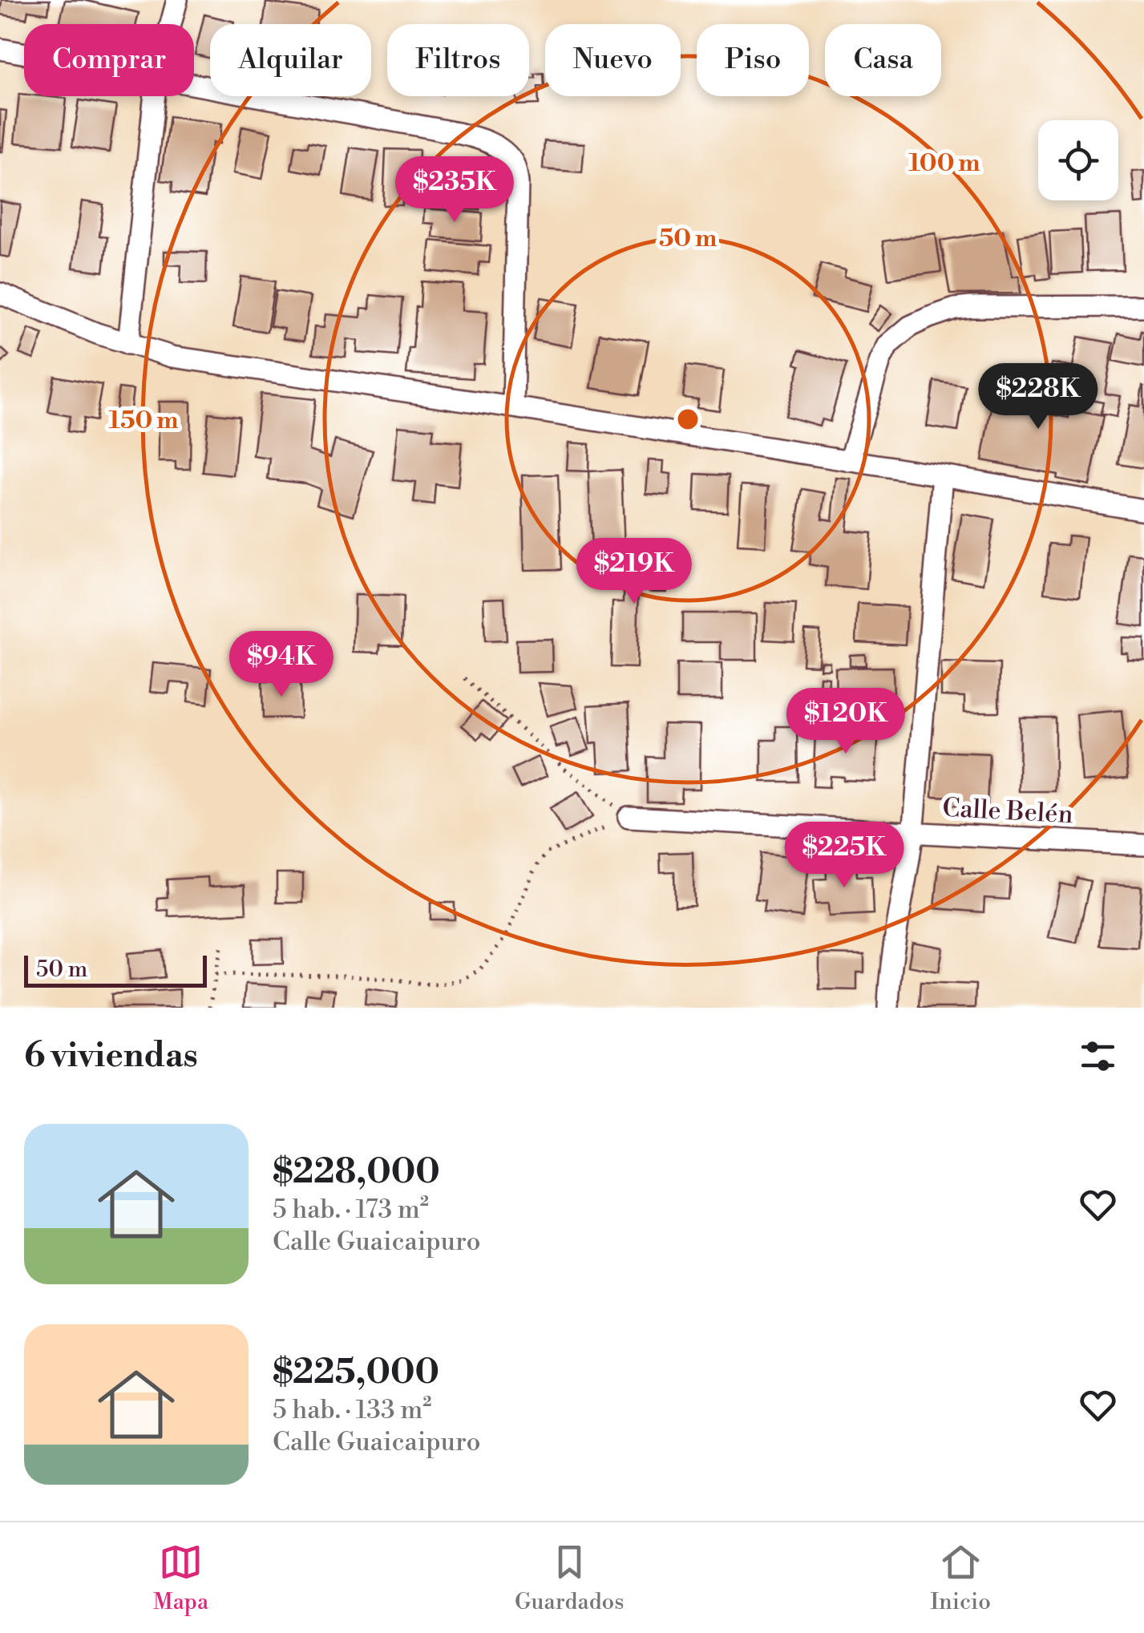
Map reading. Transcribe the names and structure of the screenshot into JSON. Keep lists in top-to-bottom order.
{
  "streets": {
    "street": ["Calle Belén"]
  },
  "scale_bar": "50 m",
  "page": {
    "chip": [
      "Comprar",
      "Alquilar",
      "Filtros",
      "Nuevo",
      "Piso",
      "Casa"
    ],
    "price": [
      "$235K",
      "$228K",
      "$219K",
      "$94K",
      "$120K",
      "$225K"
    ],
    "scale": "50 m",
    "heading": "6 viviendas",
    "list": [
      {
        "name": "$228,000",
        "note": "5 hab. · 173 m² · Calle Guaicaipuro"
      },
      {
        "name": "$225,000",
        "note": "5 hab. · 133 m² · Calle Guaicaipuro"
      }
    ],
    "tabs": ["Mapa", "Guardados", "Inicio"]
  },
  "rings": ["100 m", "50 m", "150 m"]
}
